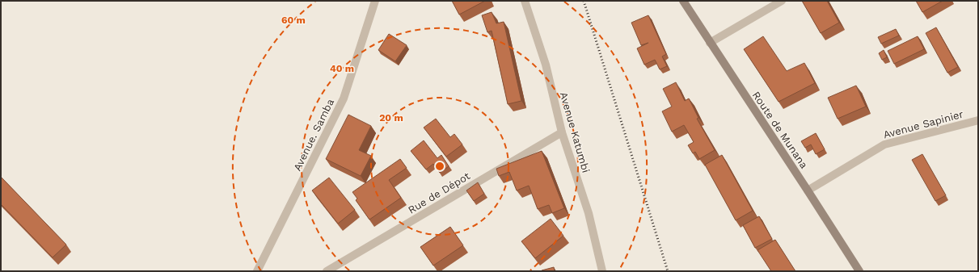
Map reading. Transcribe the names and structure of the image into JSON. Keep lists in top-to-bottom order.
{
  "streets": {
    "main road": ["Route de Munana"],
    "street": [
      "Avenue Sapinier",
      "Avenue Katumbi",
      "Avenue. Samba",
      "Rue de Dépot"
    ]
  },
  "crossings": [
    ["Avenue Sapinier", "Route de Munana"],
    ["Avenue Katumbi", "Rue de Dépot"]
  ],
  "rings": ["60 m", "40 m", "20 m"]
}
